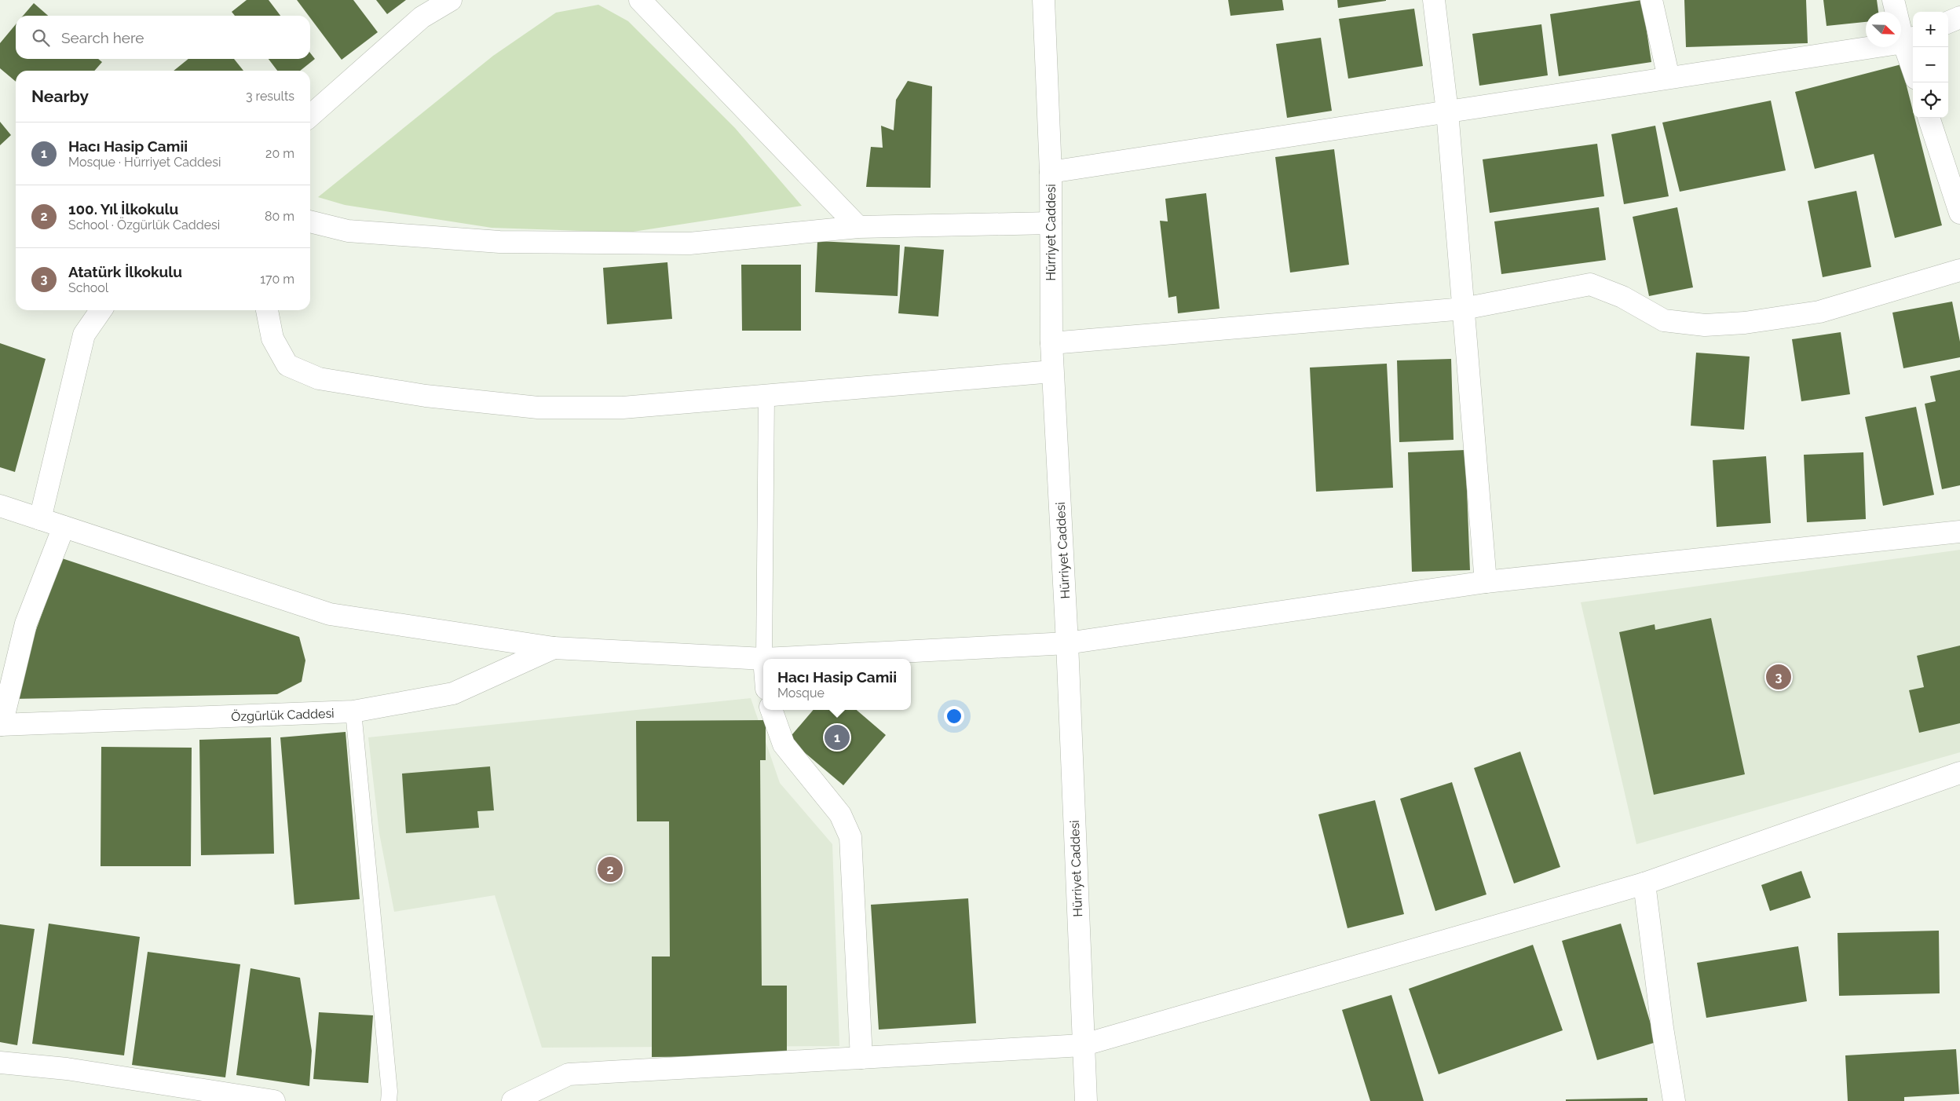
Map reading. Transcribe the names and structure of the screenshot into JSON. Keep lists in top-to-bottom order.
{
  "streets": {
    "street": ["Hürriyet Caddesi", "Özgürlük Caddesi"]
  },
  "north": "bottom right",
  "page": {
    "map_buttons": ["+", "−"],
    "search": "Search here",
    "heading": ["Nearby", "3 results"],
    "list": [
      {
        "mark": "1",
        "name": "Hacı Hasip Camii",
        "note": "Mosque · Hürriyet Caddesi",
        "value": "20 m"
      },
      {
        "mark": "2",
        "name": "100. Yıl İlkokulu",
        "note": "School · Özgürlük Caddesi",
        "value": "80 m"
      },
      {
        "mark": "3",
        "name": "Atatürk İlkokulu",
        "note": "School",
        "value": "170 m"
      }
    ],
    "popup": ["Hacı Hasip Camii", "Mosque"],
    "pins": ["3", "1", "2"]
  }
}
